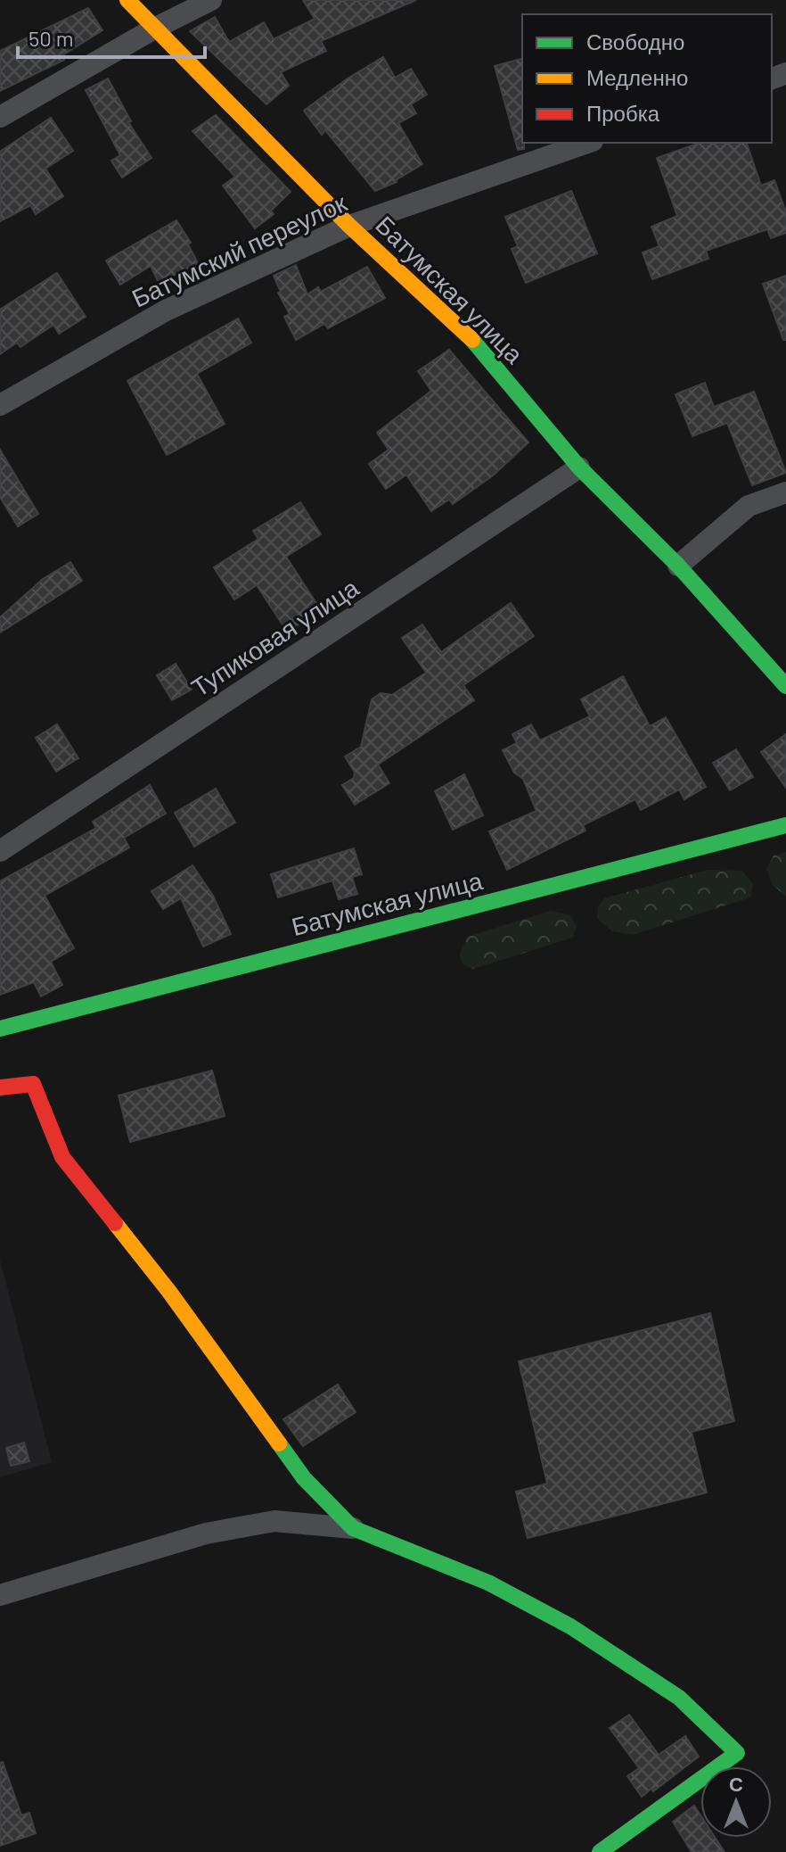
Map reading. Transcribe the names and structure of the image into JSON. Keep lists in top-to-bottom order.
{
  "streets": {
    "street": ["Батумский переулок", "Батумская улица", "Тупиковая улица"]
  },
  "crossings": [
    ["Батумский переулок", "Батумская улица"],
    ["Батумская улица", "Тупиковая улица"]
  ],
  "legend": ["Свободно", "Медленно", "Пробка"],
  "scale_bar": "50 m",
  "north": "top"
}
